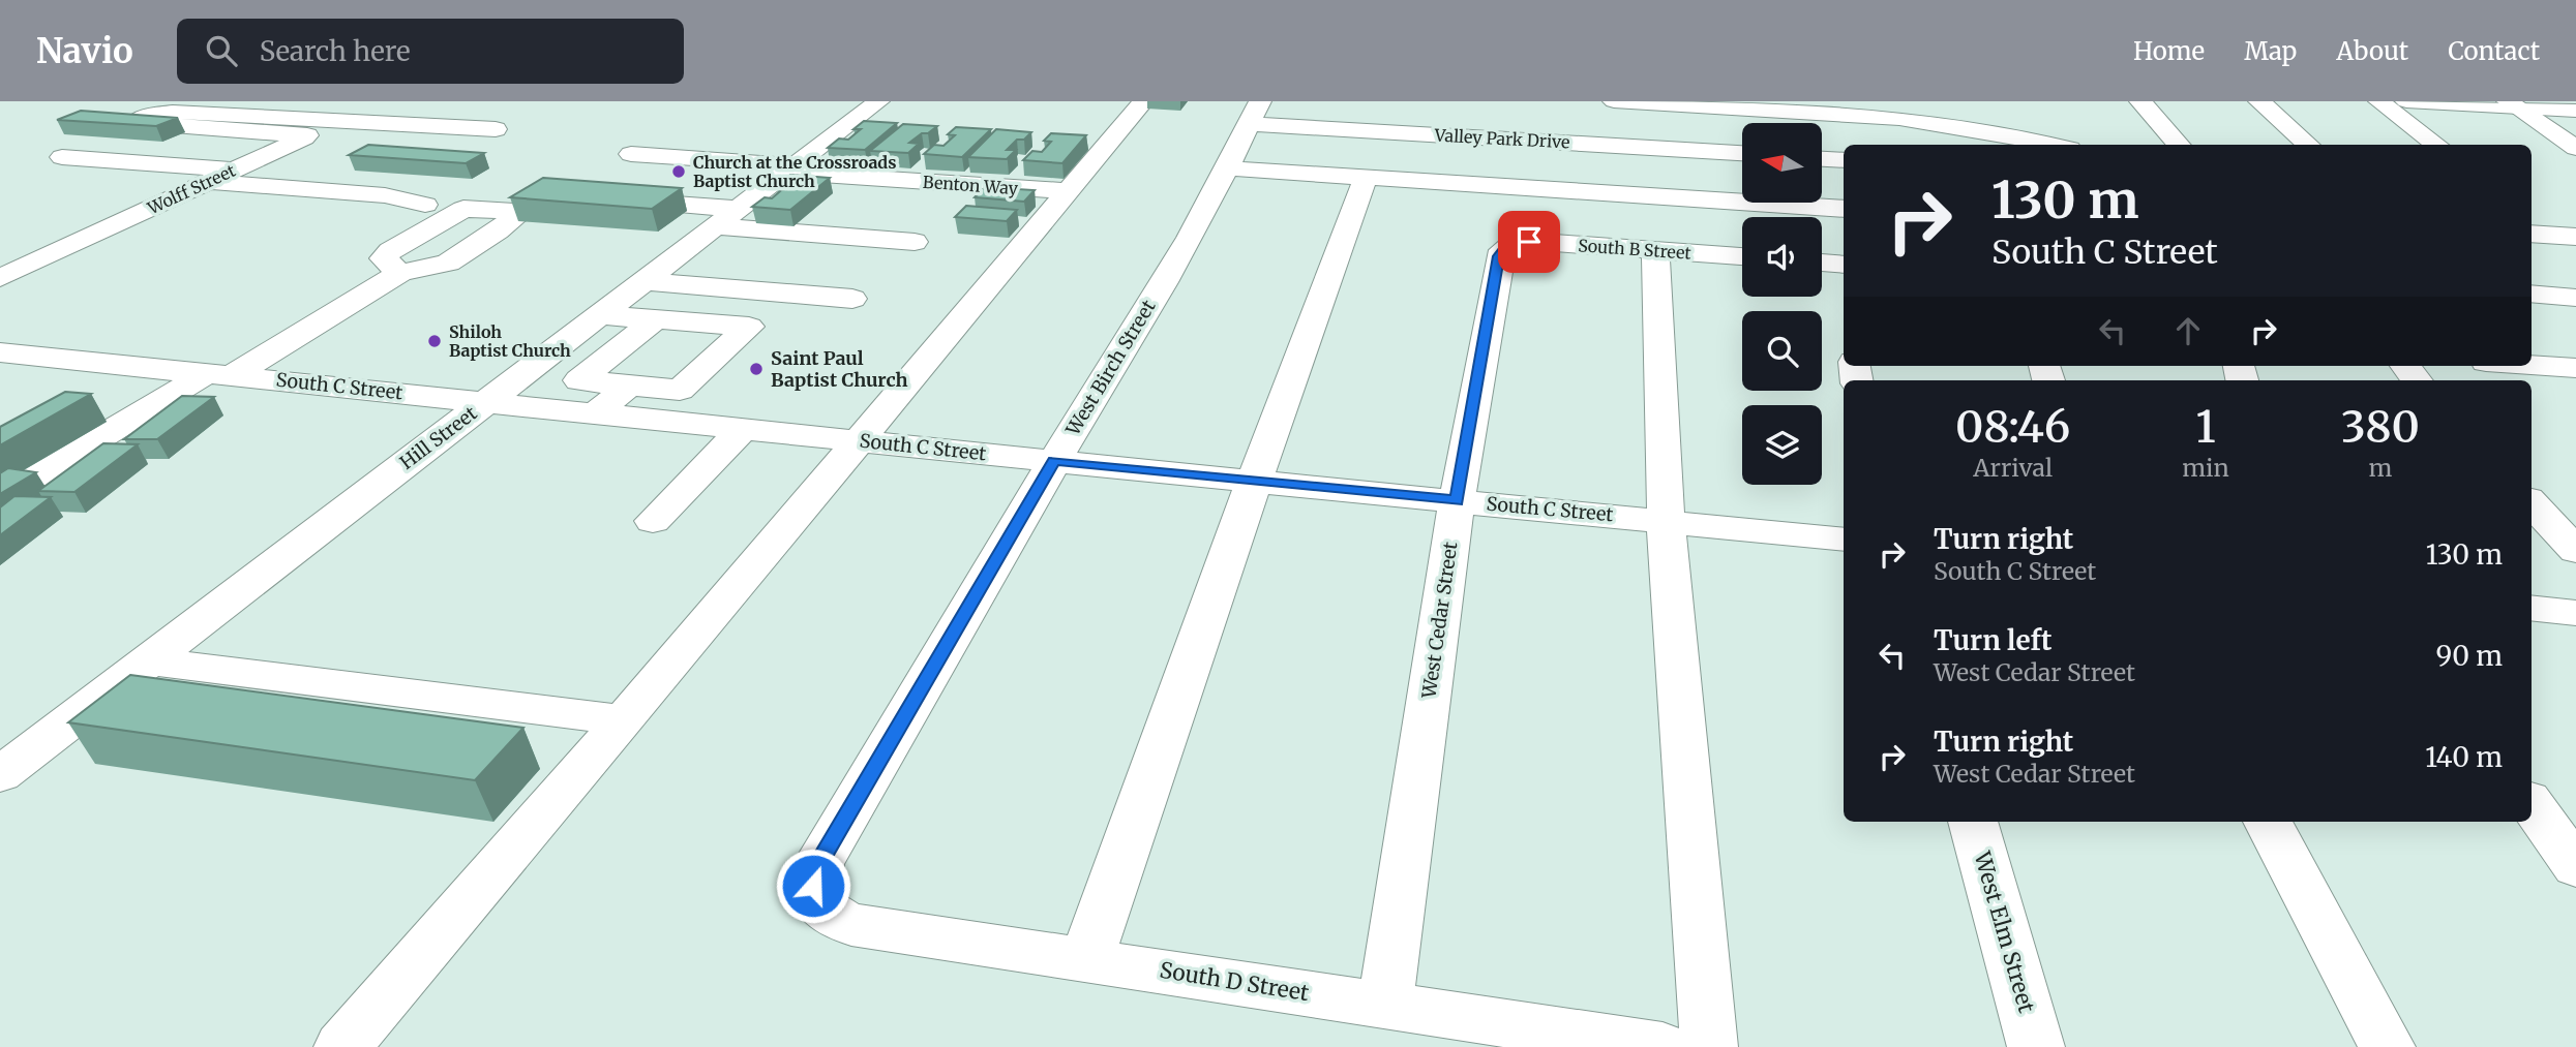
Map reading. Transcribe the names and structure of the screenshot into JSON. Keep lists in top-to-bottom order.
{
  "streets": {
    "street": [
      "Valley Park Drive",
      "Benton Way",
      "Wolff Street",
      "South B Street",
      "West Birch Street",
      "South C Street",
      "Hill Street",
      "West Cedar Street",
      "West Elm Street",
      "South D Street"
    ]
  },
  "crossings": [
    ["Valley Park Drive", "West Birch Street"],
    ["Benton Way", "Hill Street"],
    ["South B Street", "West Cedar Street"],
    ["West Birch Street", "South C Street"],
    ["West Birch Street", "South D Street"],
    ["South C Street", "Hill Street"],
    ["South C Street", "West Cedar Street"],
    ["West Cedar Street", "South D Street"]
  ],
  "places": ["Church at the Crossroads Baptist Church", "Shiloh Baptist Church", "Saint Paul Baptist Church"],
  "north": "left",
  "page": {
    "header": "Navio",
    "search": "Search here",
    "nav": [
      "Home",
      "Map",
      "About",
      "Contact"
    ],
    "turn": ["130 m", "South C Street"],
    "eta": [
      "08:46",
      "Arrival",
      "1",
      "min",
      "380",
      "m"
    ],
    "list": [
      {
        "name": "Turn right",
        "note": "South C Street",
        "value": "130 m"
      },
      {
        "name": "Turn left",
        "note": "West Cedar Street",
        "value": "90 m"
      },
      {
        "name": "Turn right",
        "note": "West Cedar Street",
        "value": "140 m"
      }
    ]
  }
}
